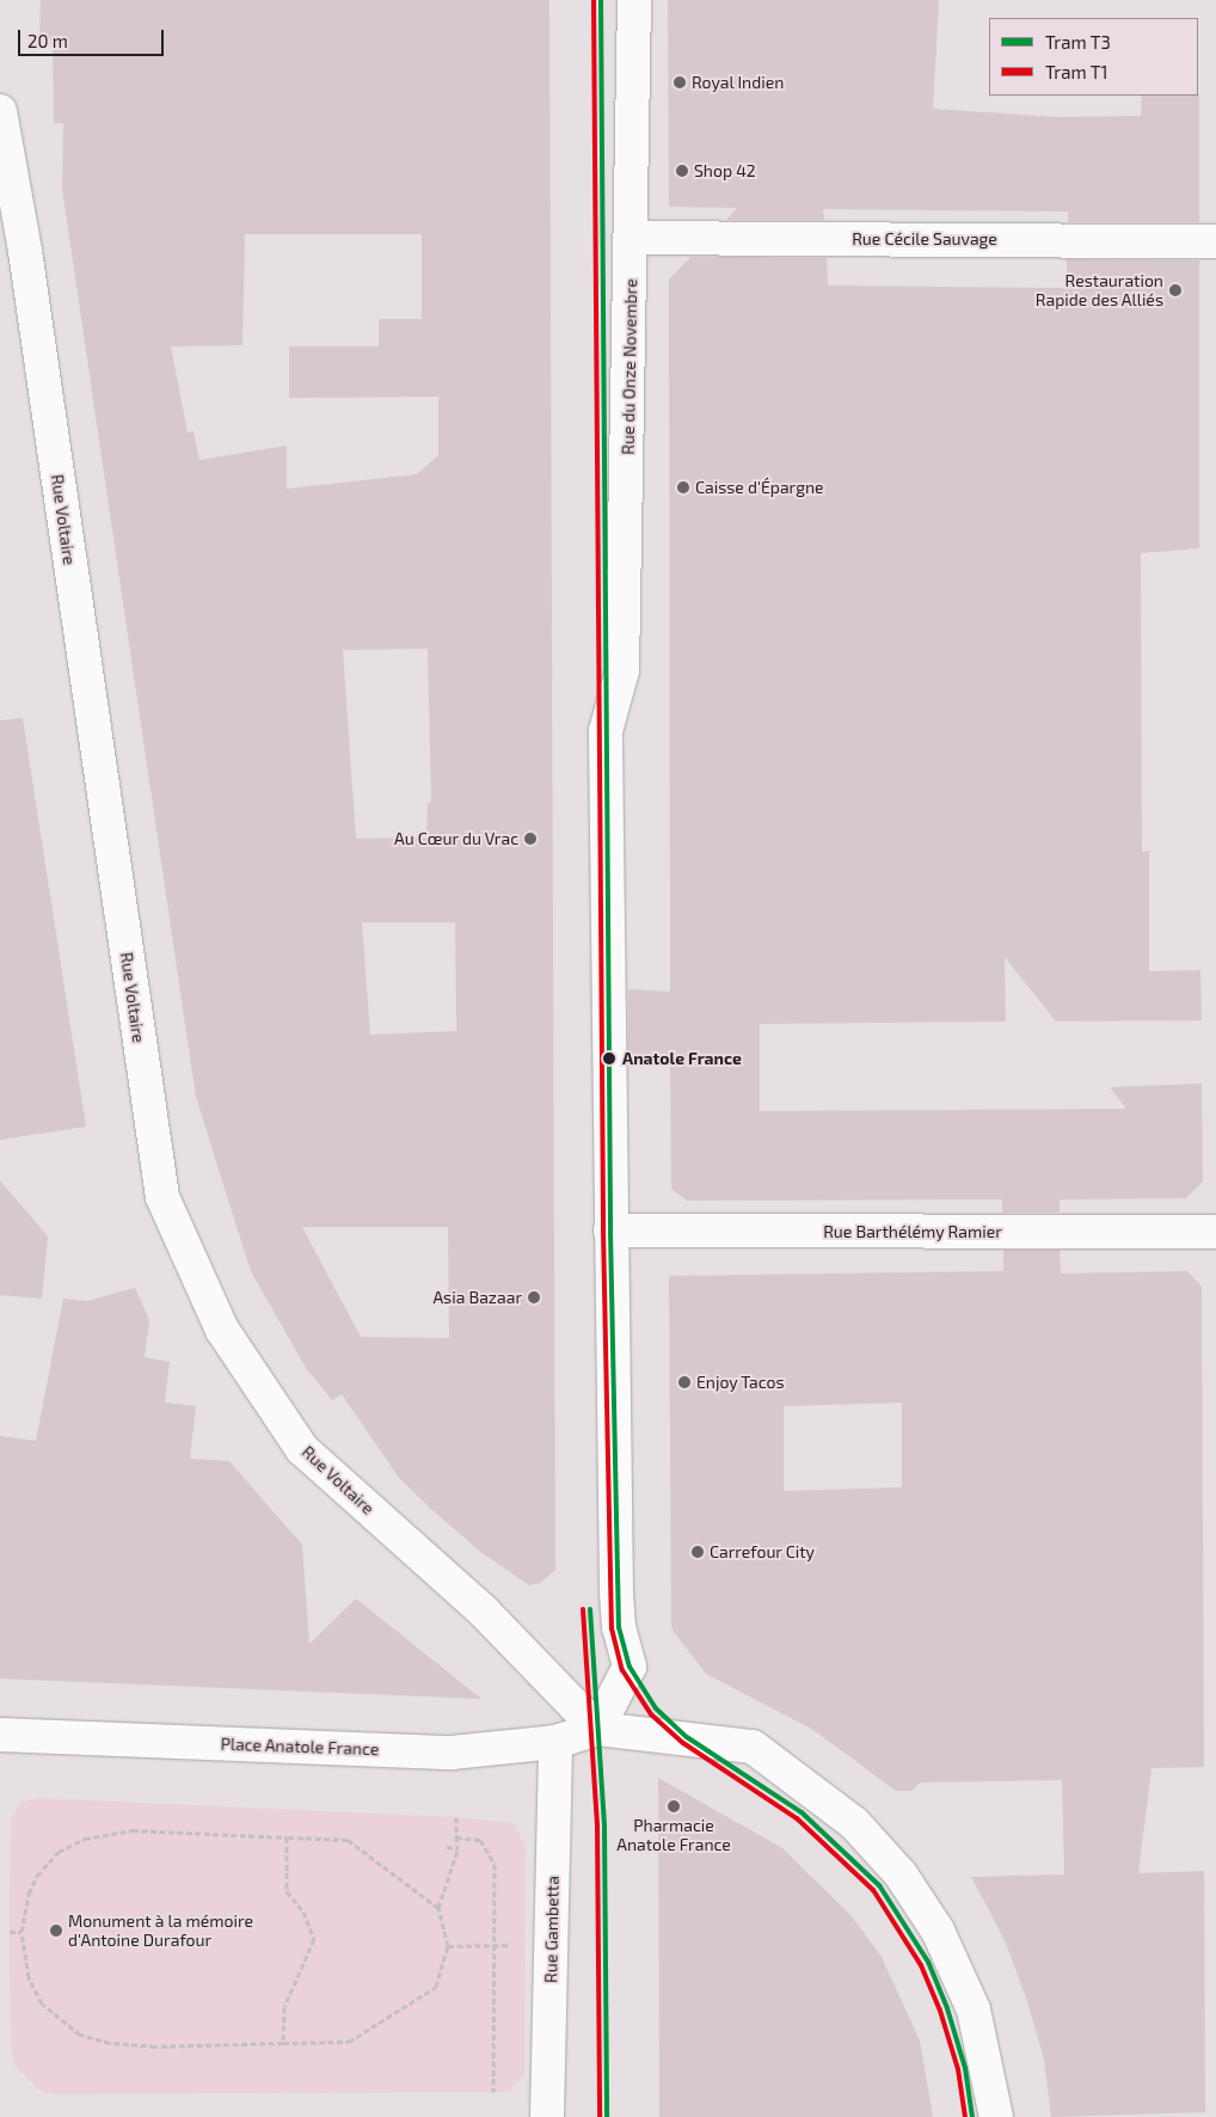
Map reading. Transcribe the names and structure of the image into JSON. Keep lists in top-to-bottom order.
{
  "streets": {
    "street": [
      "Rue Cécile Sauvage",
      "Rue du Onze Novembre",
      "Rue Voltaire",
      "Rue Barthélémy Ramier",
      "Place Anatole France",
      "Rue Gambetta"
    ]
  },
  "crossings": [
    ["Rue Cécile Sauvage", "Rue du Onze Novembre"],
    ["Rue du Onze Novembre", "Rue Voltaire"],
    ["Rue du Onze Novembre", "Rue Barthélémy Ramier"],
    ["Rue du Onze Novembre", "Place Anatole France"],
    ["Rue Voltaire", "Place Anatole France"],
    ["Place Anatole France", "Rue Gambetta"]
  ],
  "places": [
    "Royal Indien",
    "Shop 42",
    "Restauration Rapide des Alliés",
    "Caisse d'Épargne",
    "Au Cœur du Vrac",
    "Anatole France",
    "Asia Bazaar",
    "Enjoy Tacos",
    "Carrefour City",
    "Pharmacie Anatole France",
    "Monument à la mémoire d'Antoine Durafour"
  ],
  "lines": ["tram line T3", "tram line T1"],
  "legend": ["Tram T3", "Tram T1"],
  "scale_bar": "20 m"
}
